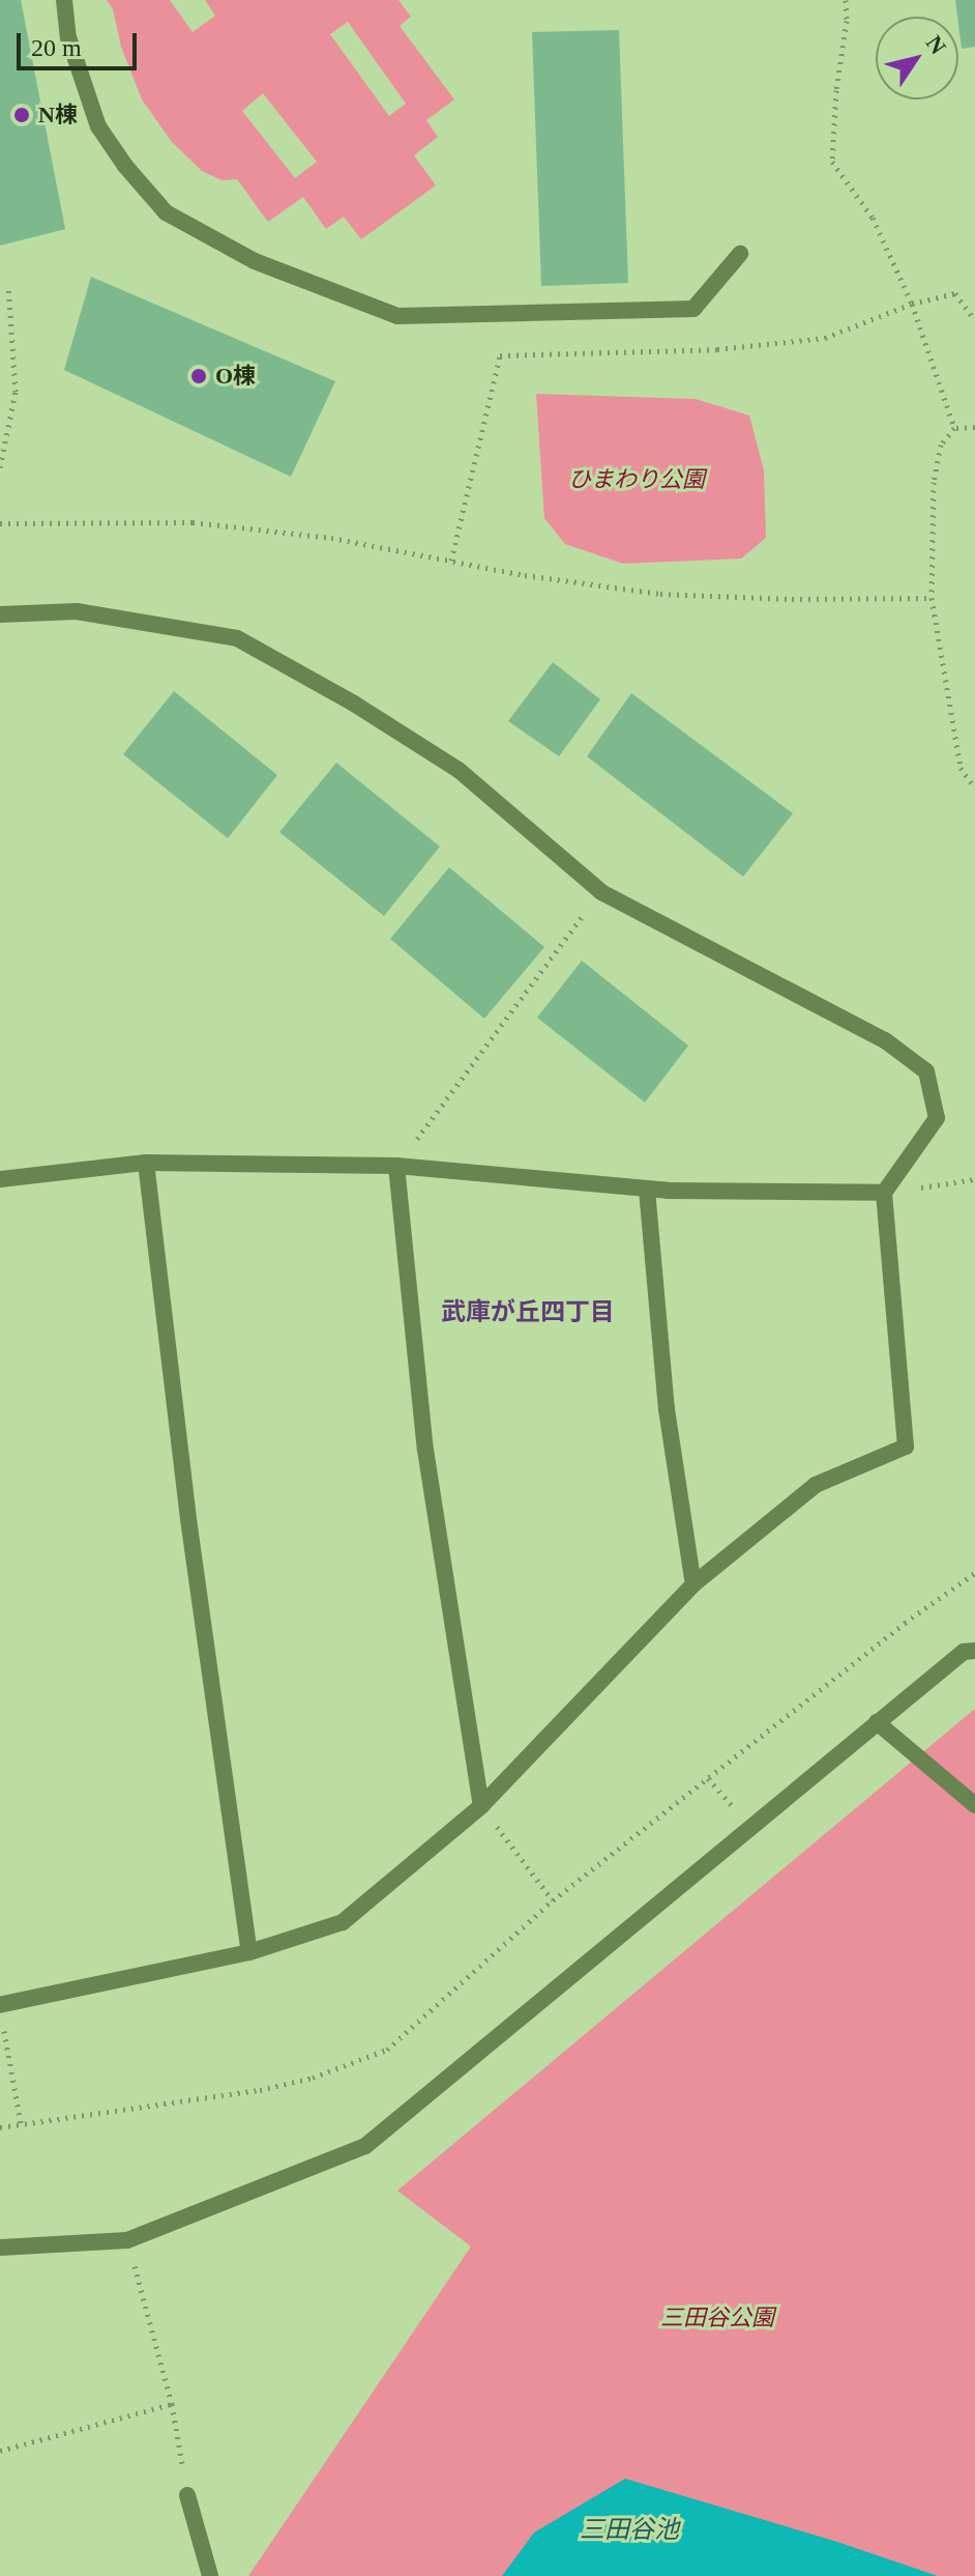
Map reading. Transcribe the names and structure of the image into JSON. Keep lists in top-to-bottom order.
{
  "districts": ["武庫が丘四丁目"],
  "water": ["三田谷池"],
  "parks": ["ひまわり公園", "三田谷公園"],
  "places": ["N棟", "O棟"],
  "scale_bar": "20 m",
  "north": "top right"
}
